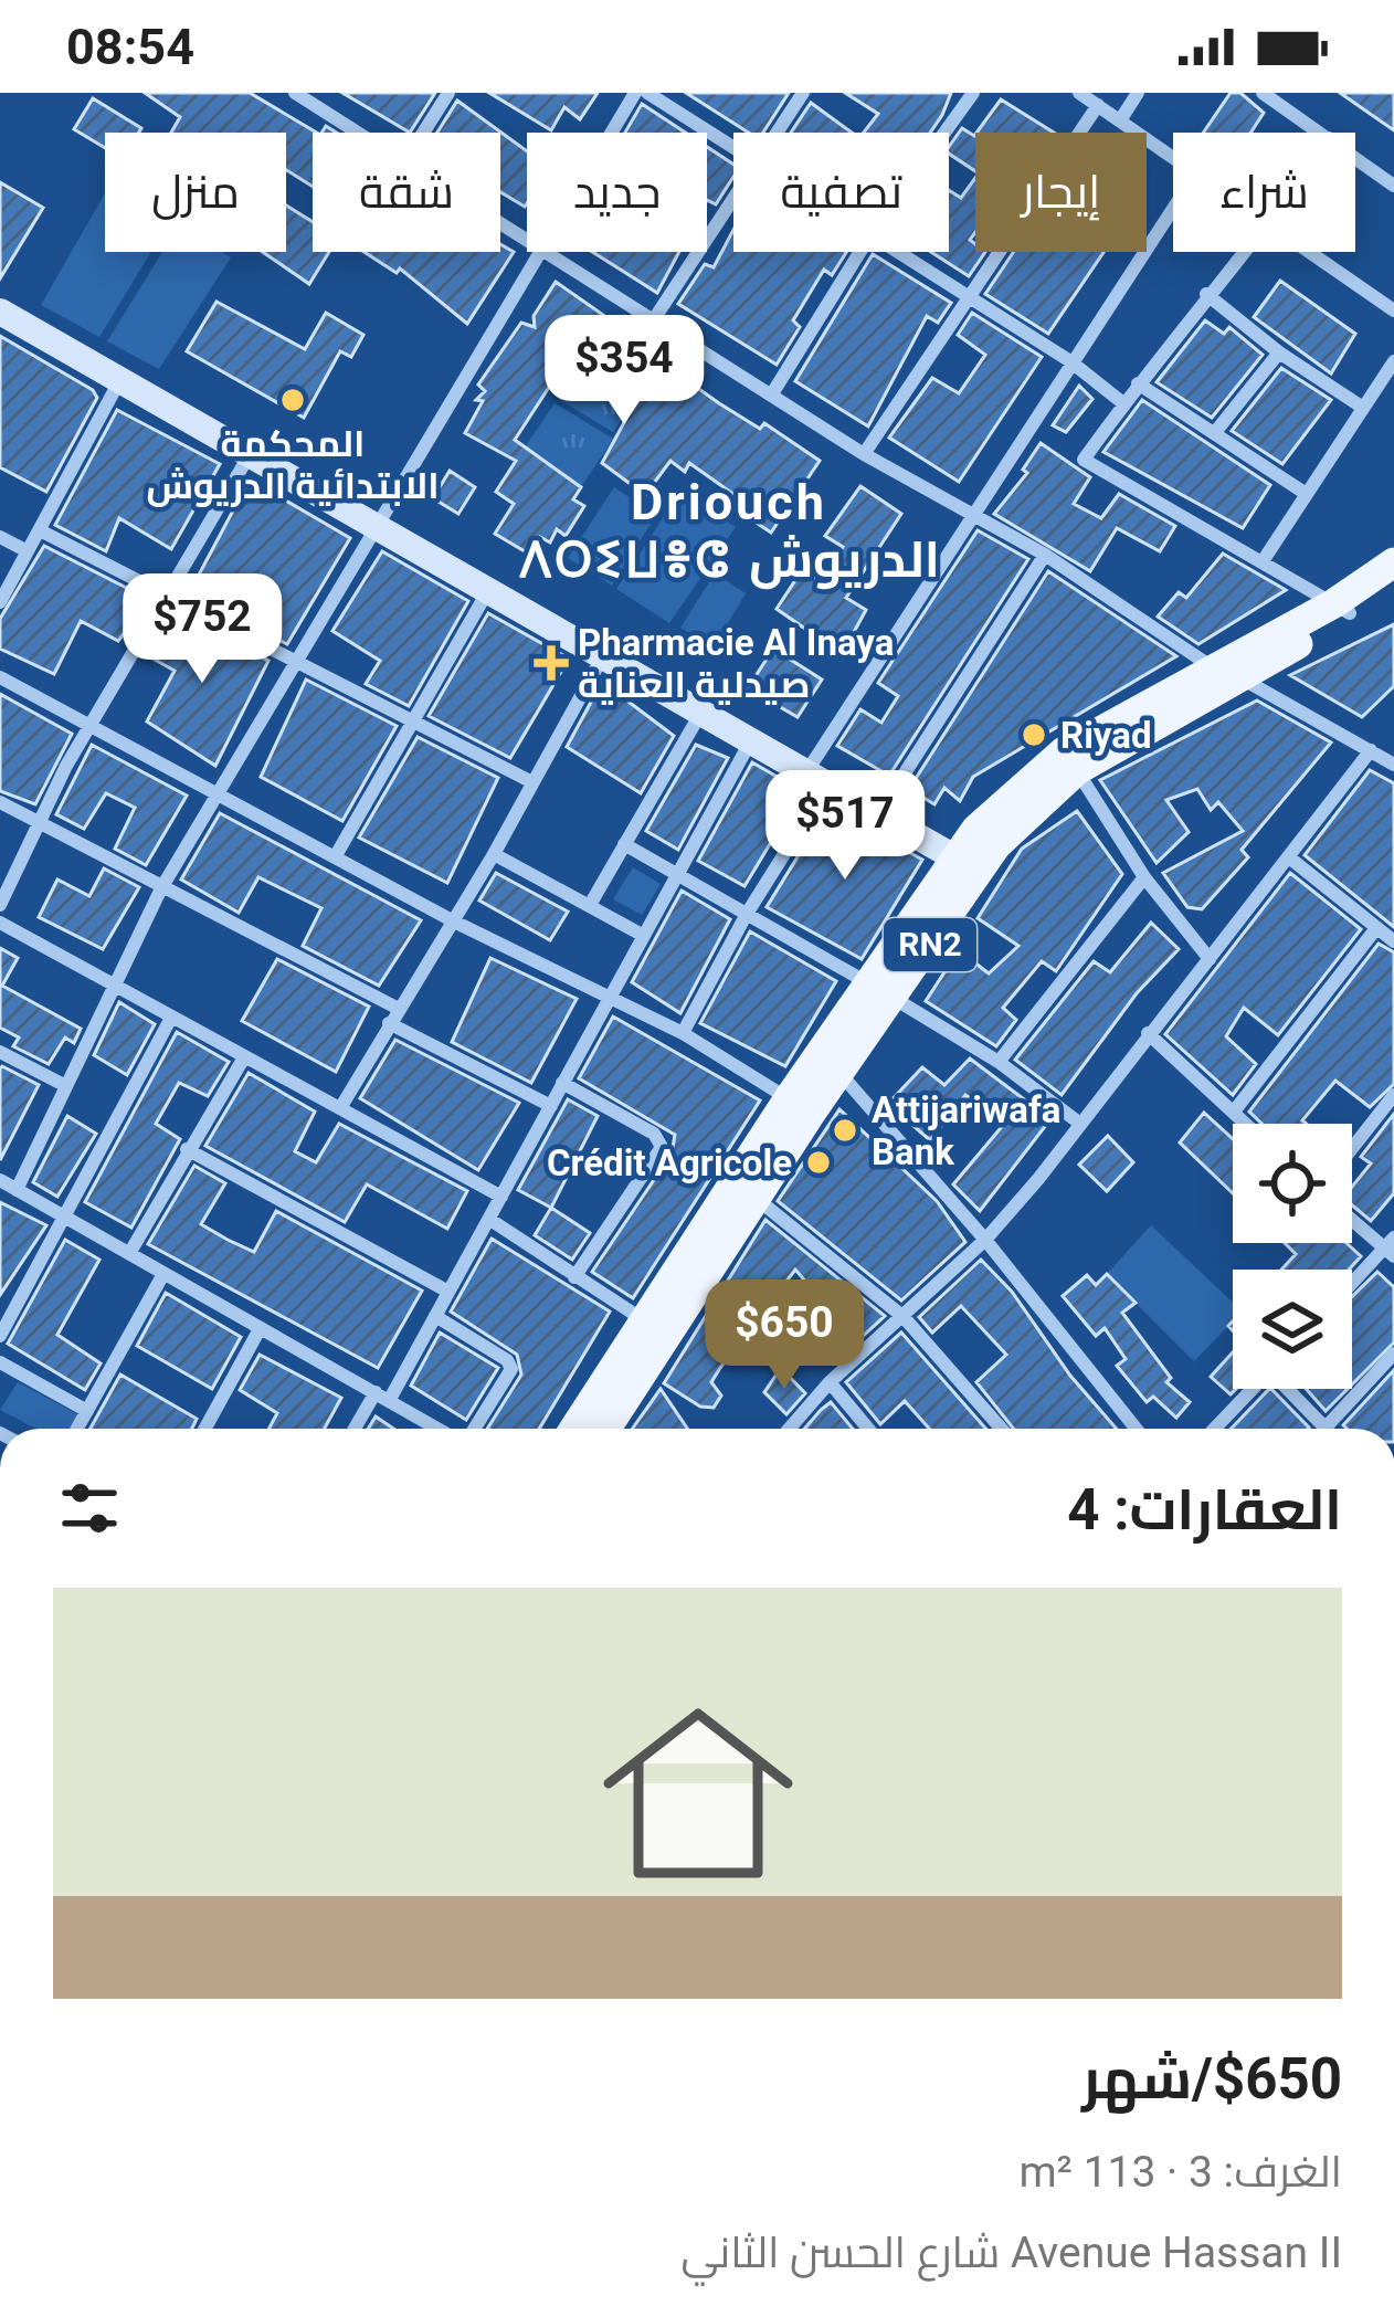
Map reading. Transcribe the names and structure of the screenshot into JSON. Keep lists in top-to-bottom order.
{
  "streets": {
    "main road": ["RN2"]
  },
  "districts": ["Driouch ⴷⵔⵉⵡⴻⵛ الدريوش"],
  "places": {
    "other": [
      "المحكمة الابتدائية الدريوش",
      "Riyad",
      "Attijariwafa Bank",
      "Crédit Agricole"
    ],
    "health": ["Pharmacie Al Inaya صيدلية العناية"]
  },
  "page": {
    "status": "08:54",
    "chip": [
      "شراء",
      "إيجار",
      "تصفية",
      "جديد",
      "شقة",
      "منزل"
    ],
    "price": [
      "$354",
      "$752",
      "$517",
      "$650"
    ],
    "heading": "العقارات: 4",
    "list": [
      {
        "name": "$650/شهر",
        "note": "الغرف: 3 · 113 m² · Avenue Hassan II شارع الحسن الثاني"
      }
    ]
  }
}
